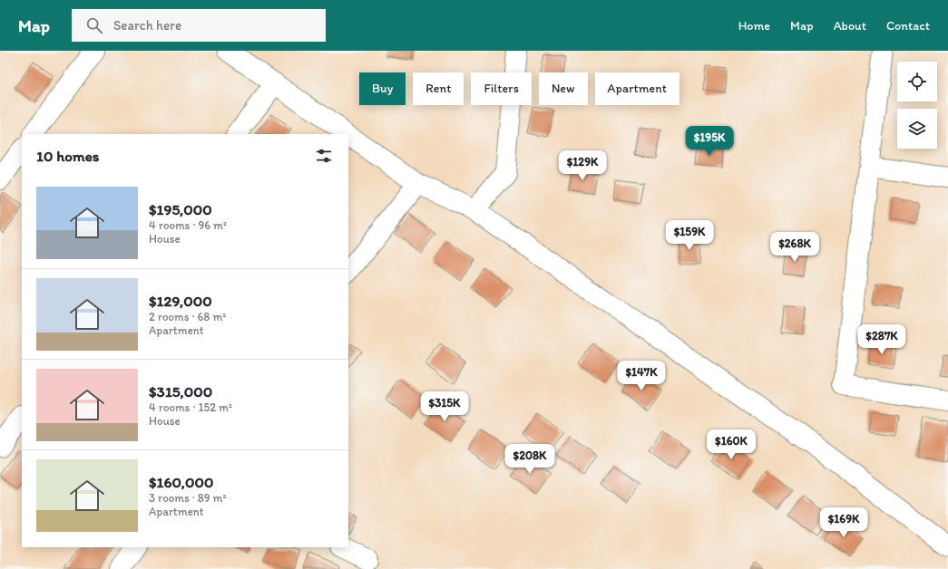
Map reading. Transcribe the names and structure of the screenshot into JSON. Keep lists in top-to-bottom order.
{
  "page": {
    "header": "Map",
    "search": "Search here",
    "nav": [
      "Home",
      "Map",
      "About",
      "Contact"
    ],
    "chip": [
      "Buy",
      "Rent",
      "Filters",
      "New",
      "Apartment"
    ],
    "price": [
      "$195K",
      "$129K",
      "$159K",
      "$268K",
      "$287K",
      "$147K",
      "$315K",
      "$160K",
      "$208K",
      "$169K"
    ],
    "heading": "10 homes",
    "list": [
      {
        "name": "$195,000",
        "note": "4 rooms · 96 m² · House"
      },
      {
        "name": "$129,000",
        "note": "2 rooms · 68 m² · Apartment"
      },
      {
        "name": "$315,000",
        "note": "4 rooms · 152 m² · House"
      },
      {
        "name": "$160,000",
        "note": "3 rooms · 89 m² · Apartment"
      }
    ]
  }
}
